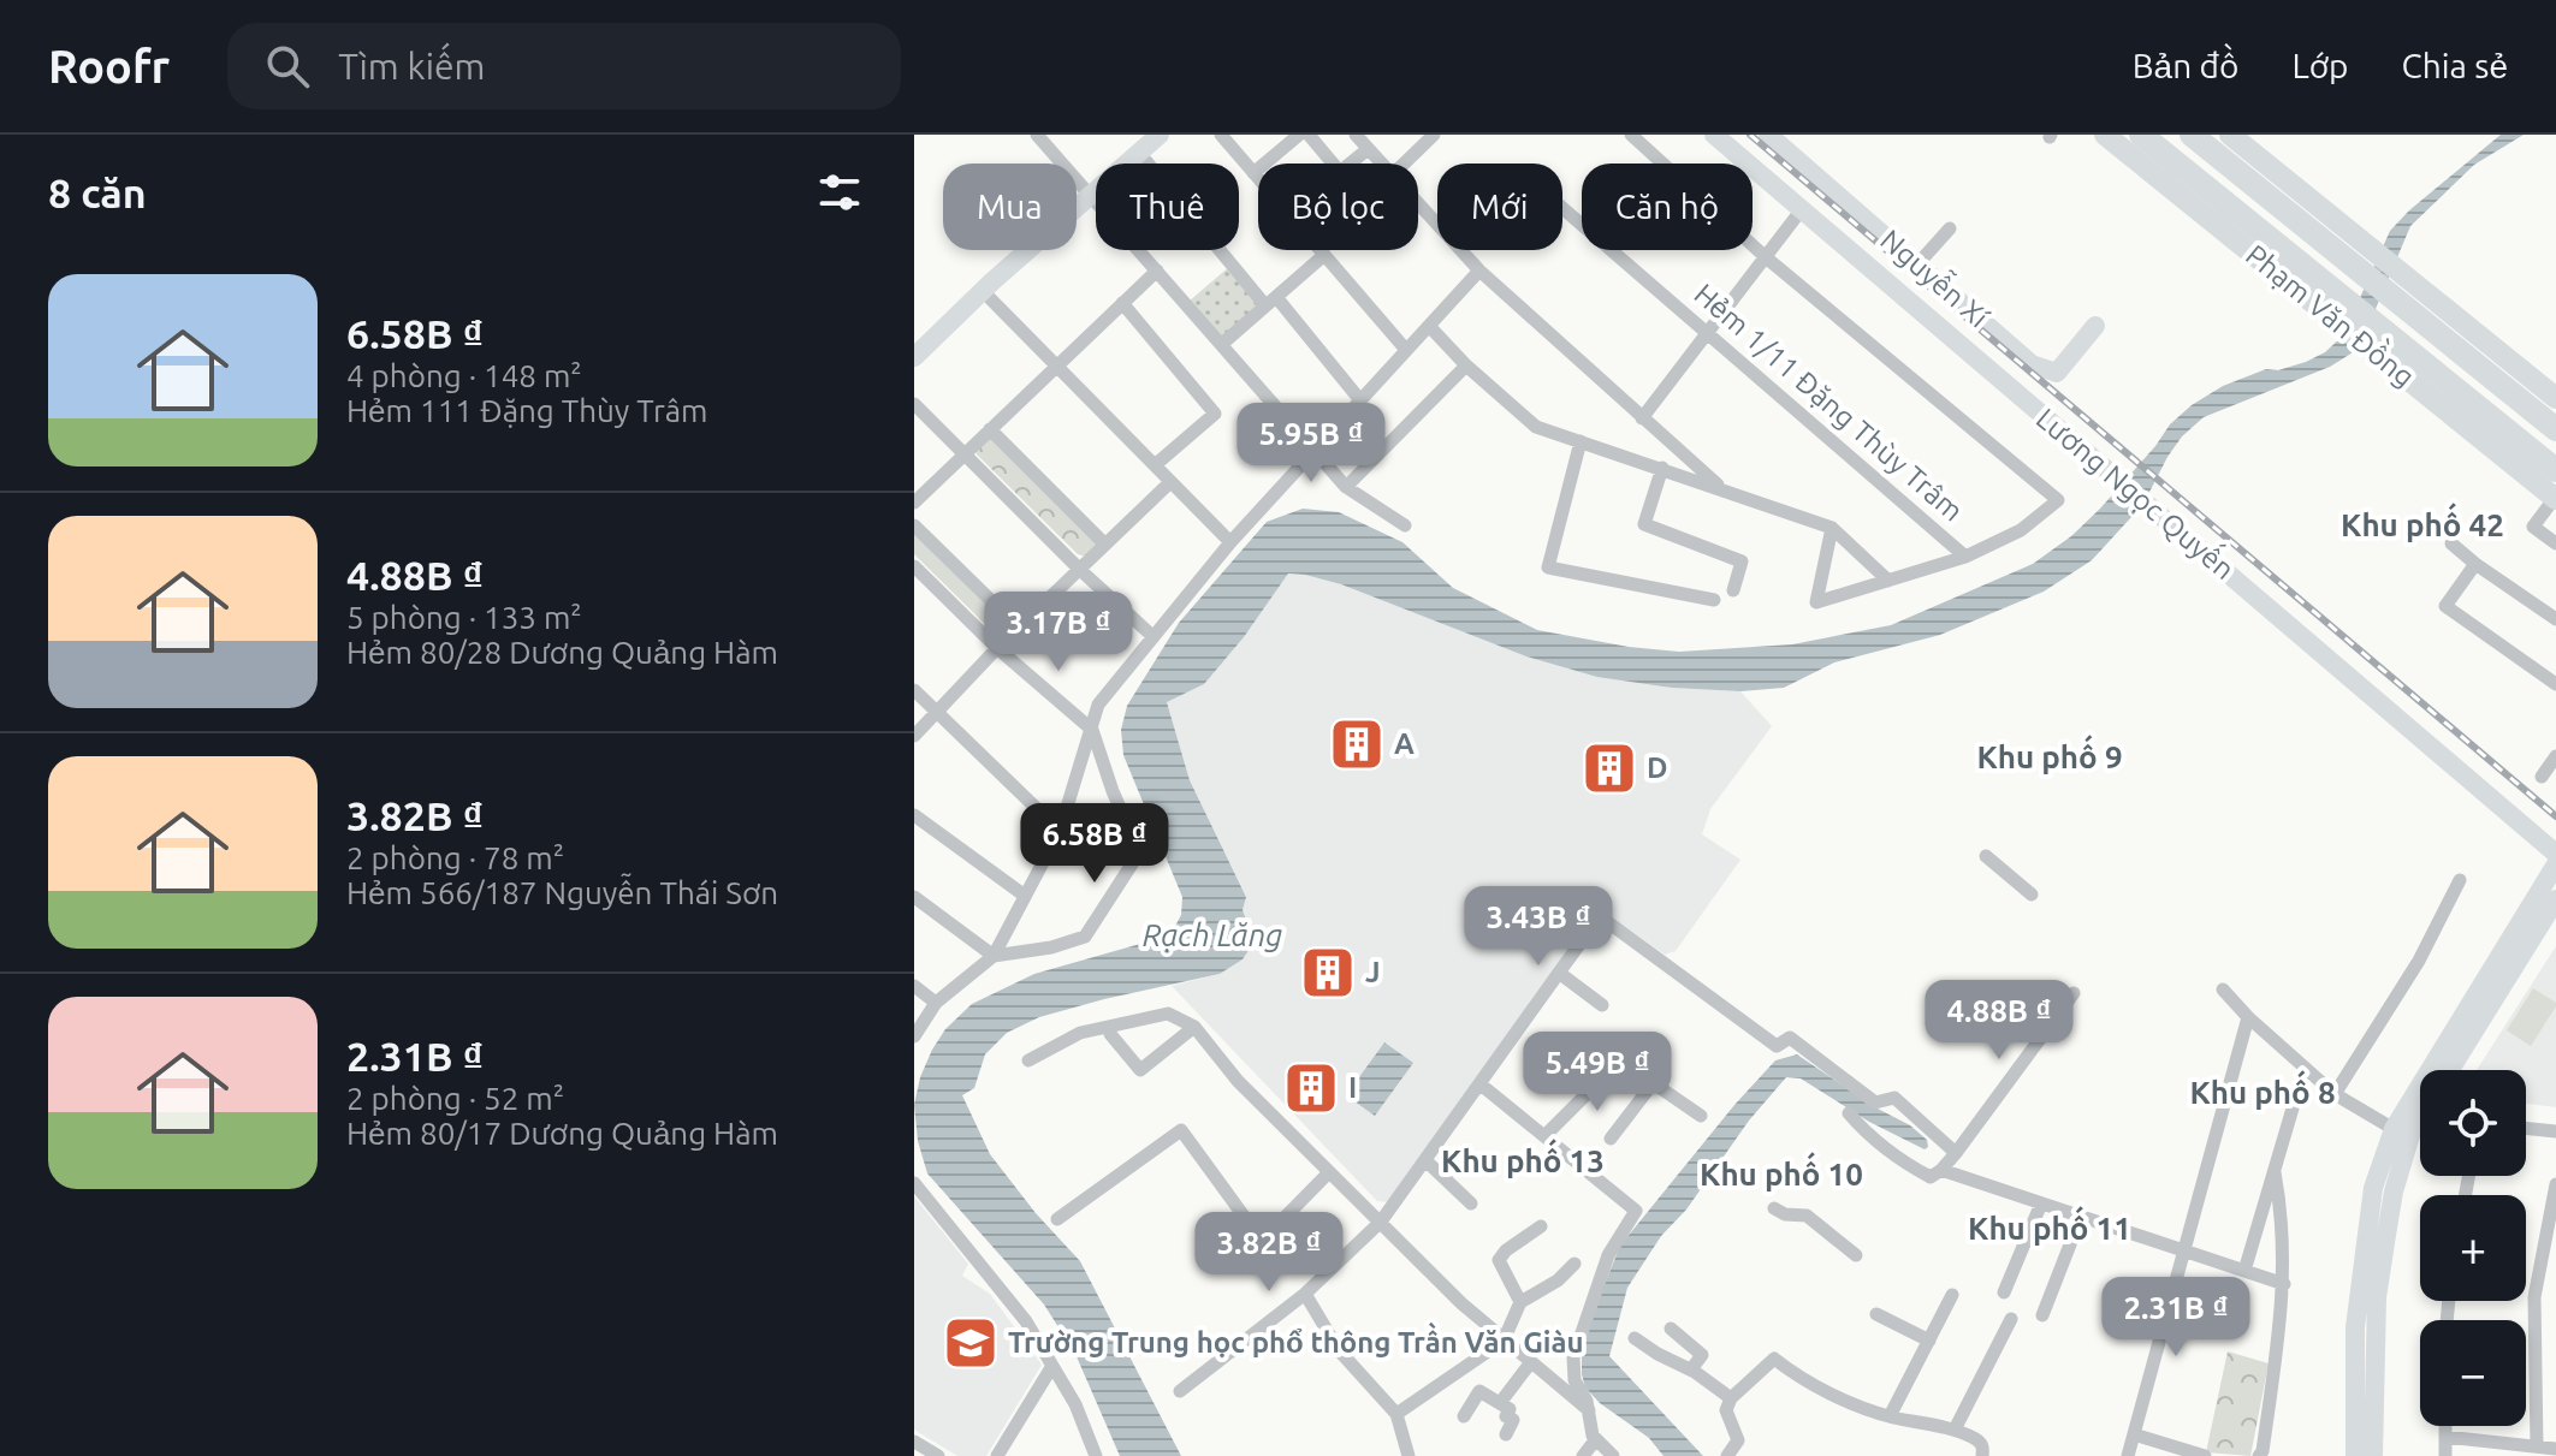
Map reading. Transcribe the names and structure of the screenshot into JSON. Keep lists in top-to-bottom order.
{
  "streets": {
    "highway": ["Phạm Văn Đồng"],
    "street": ["Nguyễn Xí", "Hẻm 1/11 Đặng Thùy Trâm", "Lương Ngọc Quyến"]
  },
  "districts": [
    "Khu phố 42",
    "Khu phố 9",
    "Khu phố 8",
    "Khu phố 13",
    "Khu phố 10",
    "Khu phố 11"
  ],
  "water": ["Rạch Lăng"],
  "places": {
    "building": [
      "A",
      "D",
      "J",
      "I"
    ],
    "school or university": ["Trường Trung học phổ thông Trần Văn Giàu"]
  },
  "page": {
    "header": "Roofr",
    "search": "Tìm kiếm",
    "nav": ["Bản đồ", "Lớp", "Chia sẻ"],
    "heading": "8 căn",
    "chip": [
      "Mua",
      "Thuê",
      "Bộ lọc",
      "Mới",
      "Căn hộ"
    ],
    "list": [
      {
        "name": "6.58B ₫",
        "note": "4 phòng · 148 m² · Hẻm 111 Đặng Thùy Trâm"
      },
      {
        "name": "4.88B ₫",
        "note": "5 phòng · 133 m² · Hẻm 80/28 Dương Quảng Hàm"
      },
      {
        "name": "3.82B ₫",
        "note": "2 phòng · 78 m² · Hẻm 566/187 Nguyễn Thái Sơn"
      },
      {
        "name": "2.31B ₫",
        "note": "2 phòng · 52 m² · Hẻm 80/17 Dương Quảng Hàm"
      }
    ],
    "price": [
      "5.95B ₫",
      "3.17B ₫",
      "6.58B ₫",
      "3.43B ₫",
      "4.88B ₫",
      "5.49B ₫",
      "3.82B ₫",
      "2.31B ₫"
    ],
    "map_buttons": ["+", "−"]
  }
}
